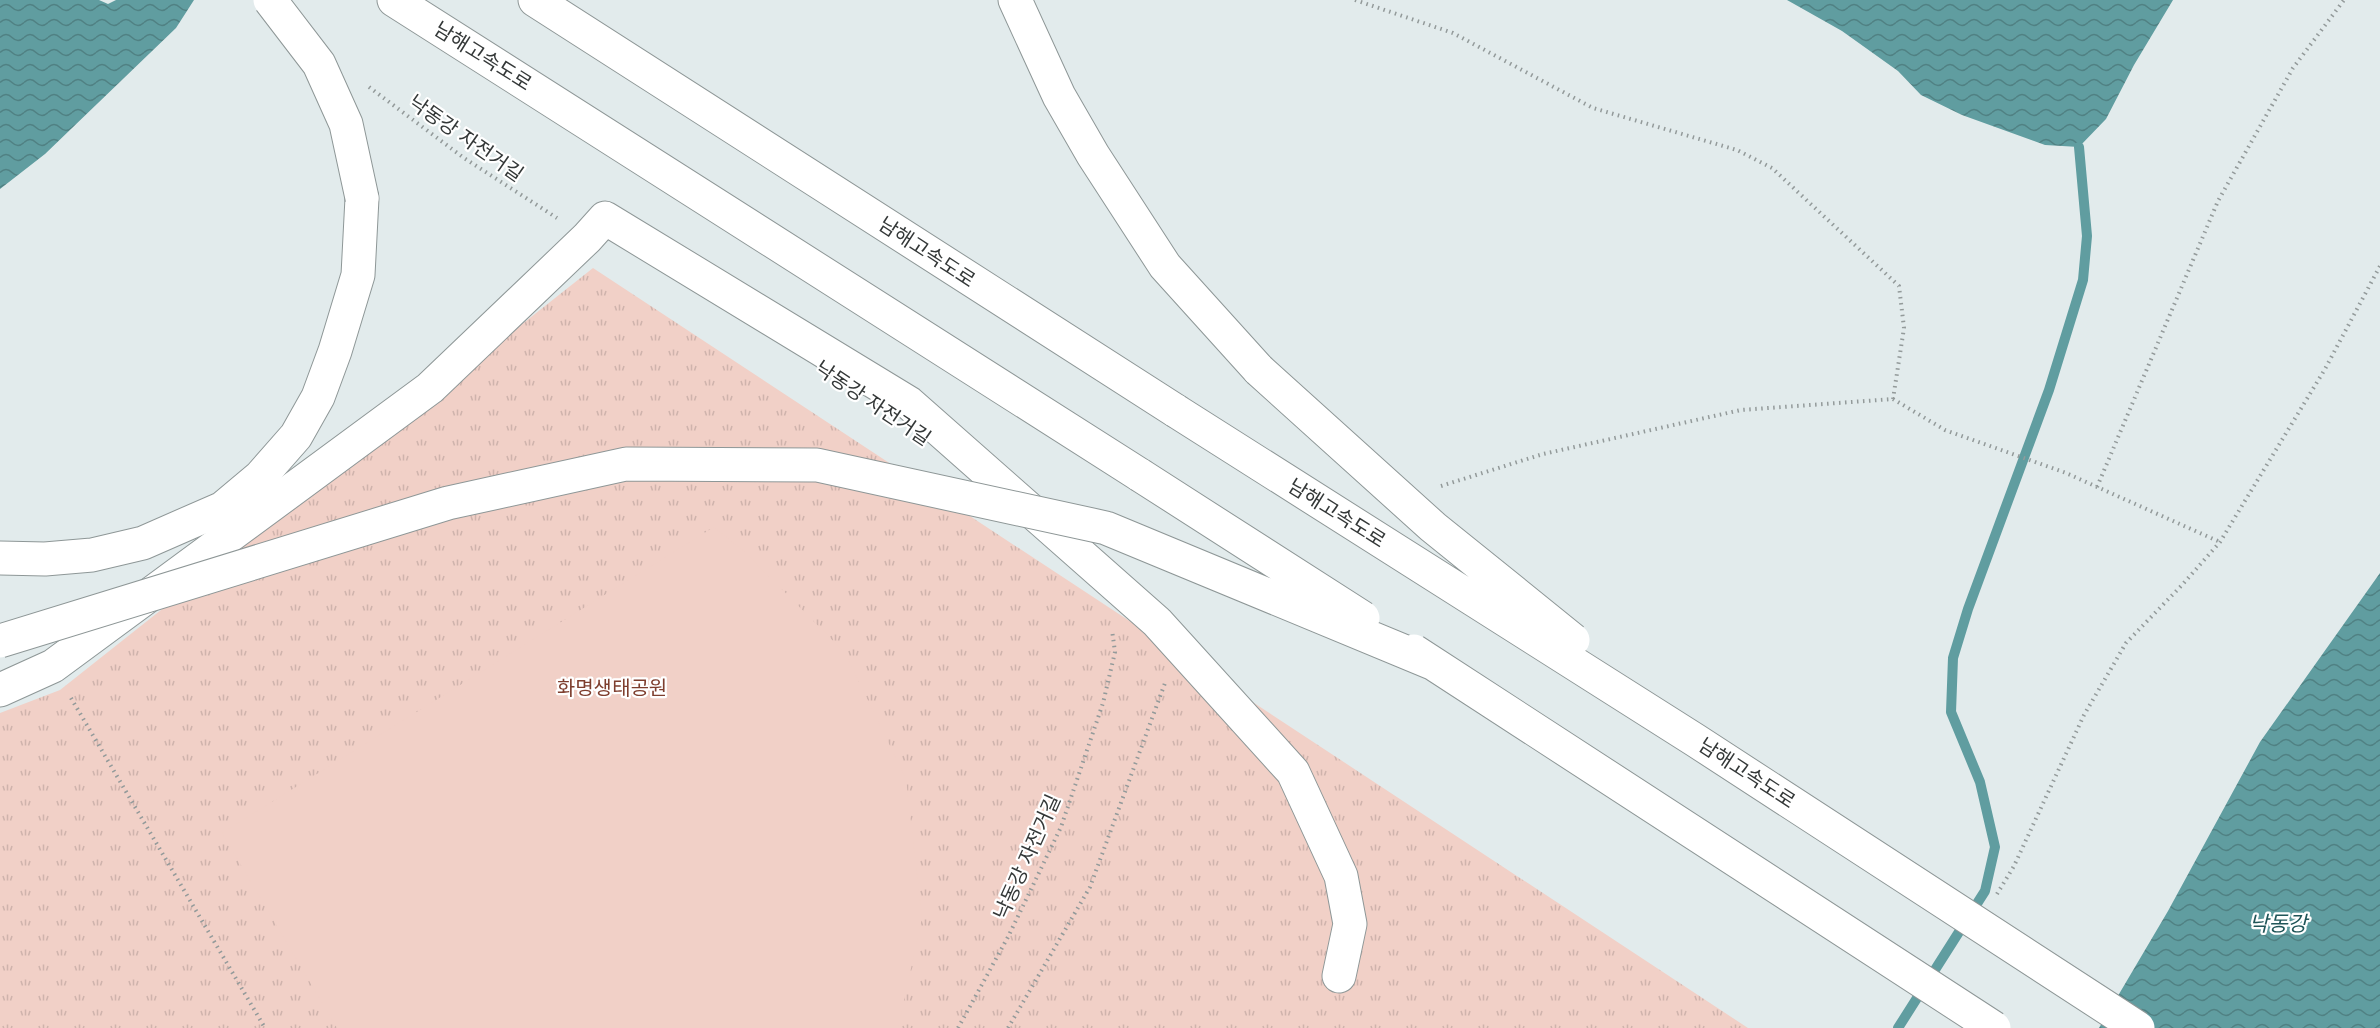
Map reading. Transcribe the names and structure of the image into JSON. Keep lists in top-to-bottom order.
{
  "streets": {
    "main road": ["남해고속도로"],
    "path": ["낙동강 자전거길"]
  },
  "water": ["낙동강"],
  "parks": ["화명생태공원"]
}
